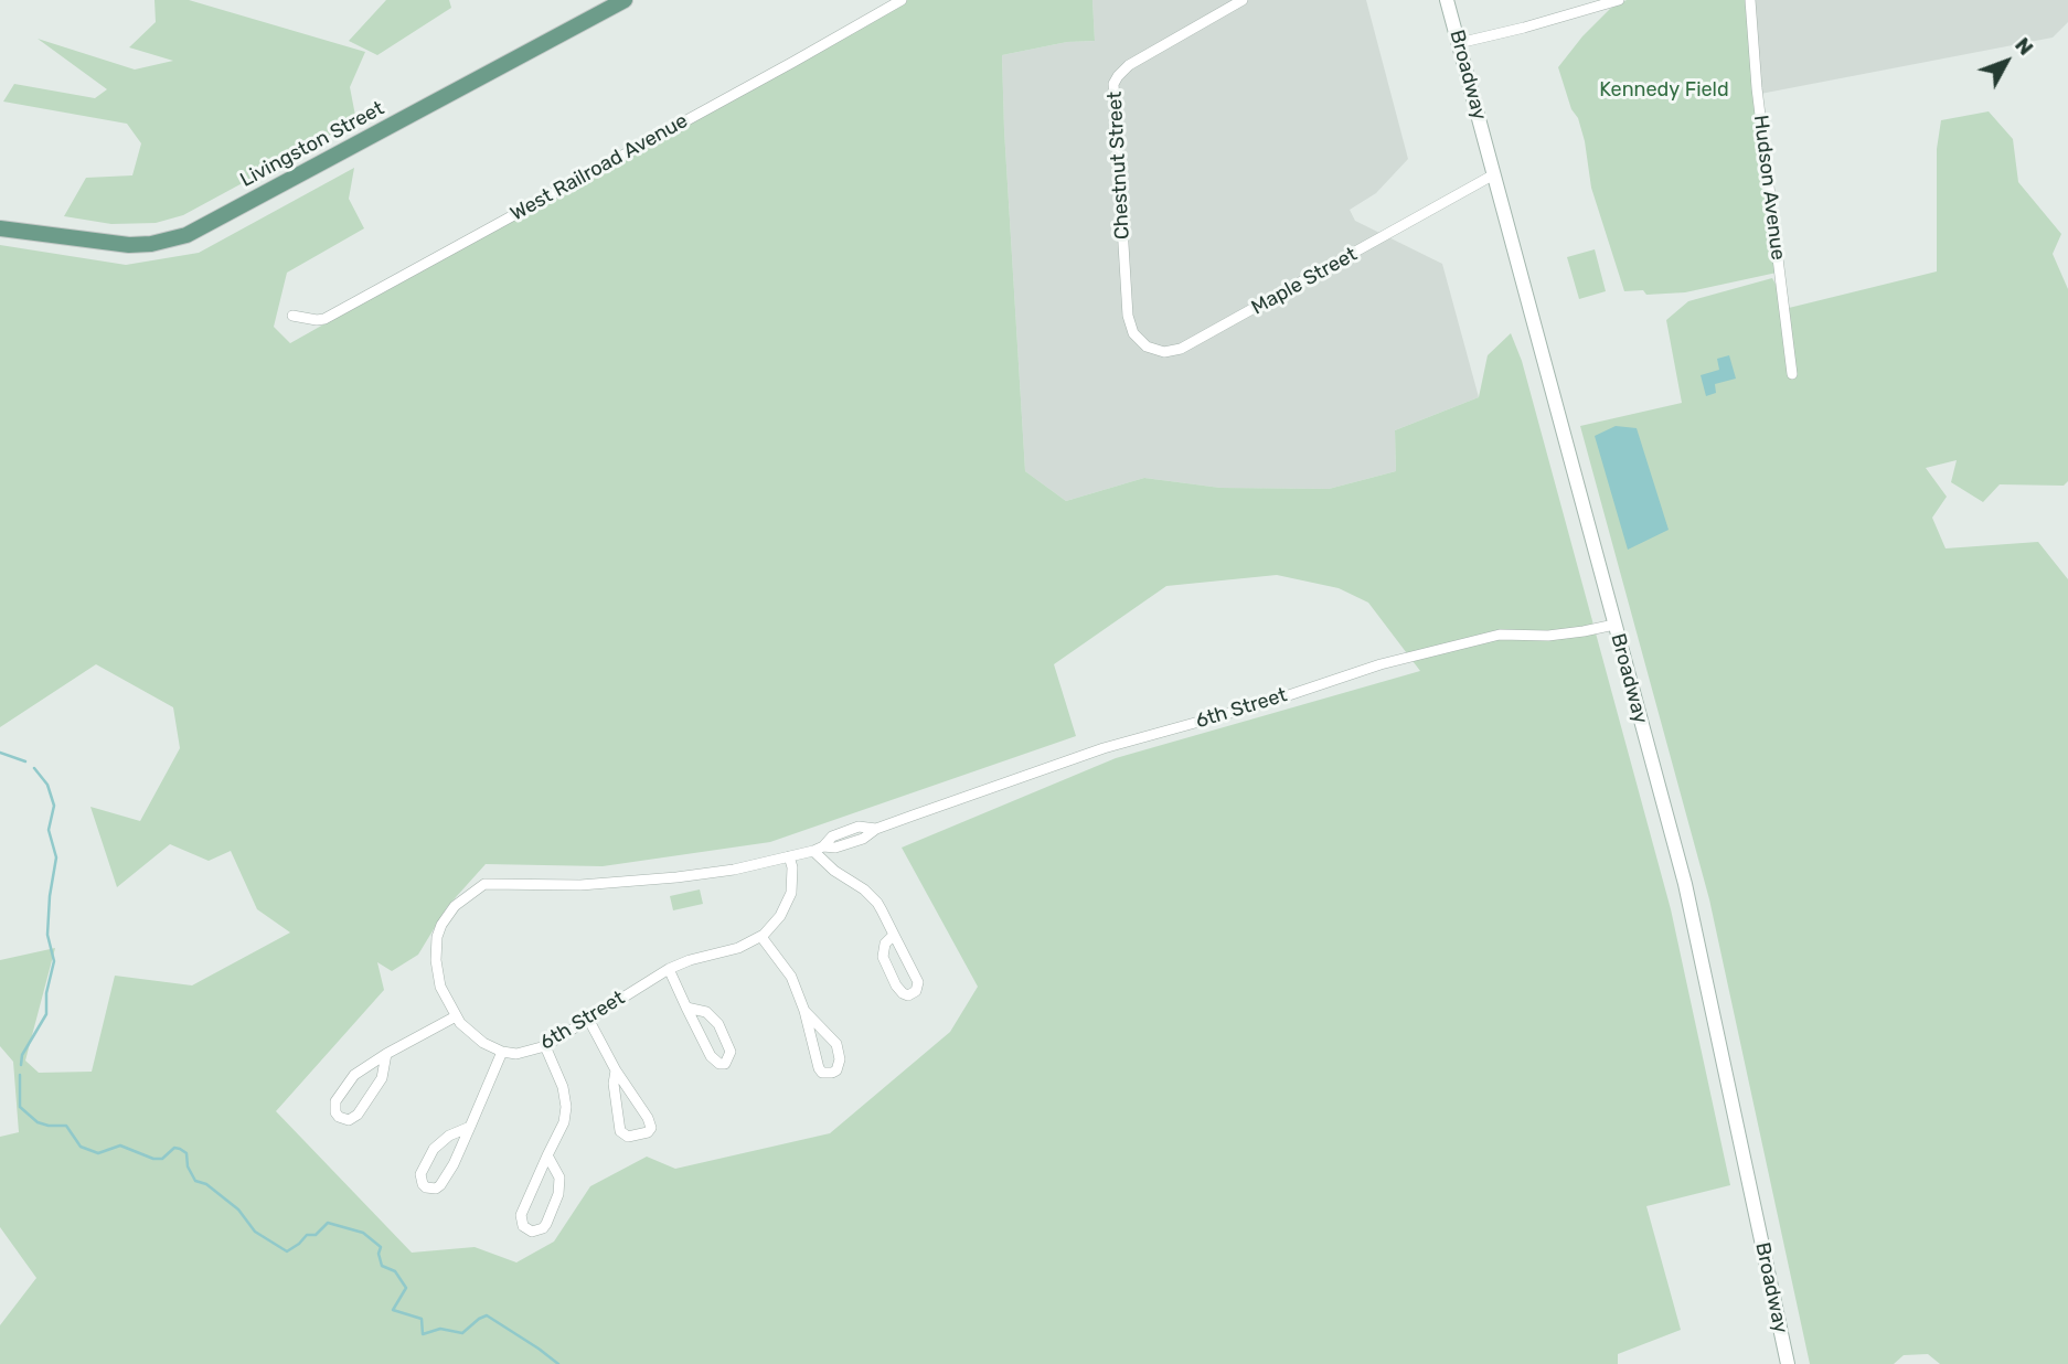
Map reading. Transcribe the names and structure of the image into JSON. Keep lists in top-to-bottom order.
{
  "streets": {
    "main road": ["Livingston Street"],
    "street": [
      "Broadway",
      "Chestnut Street",
      "West Railroad Avenue",
      "Hudson Avenue",
      "Maple Street",
      "6th Street"
    ]
  },
  "crossings": [
    ["Broadway", "Maple Street"],
    ["Broadway", "6th Street"],
    ["Chestnut Street", "Maple Street"]
  ],
  "parks": ["Kennedy Field"],
  "north": "top right"
}
